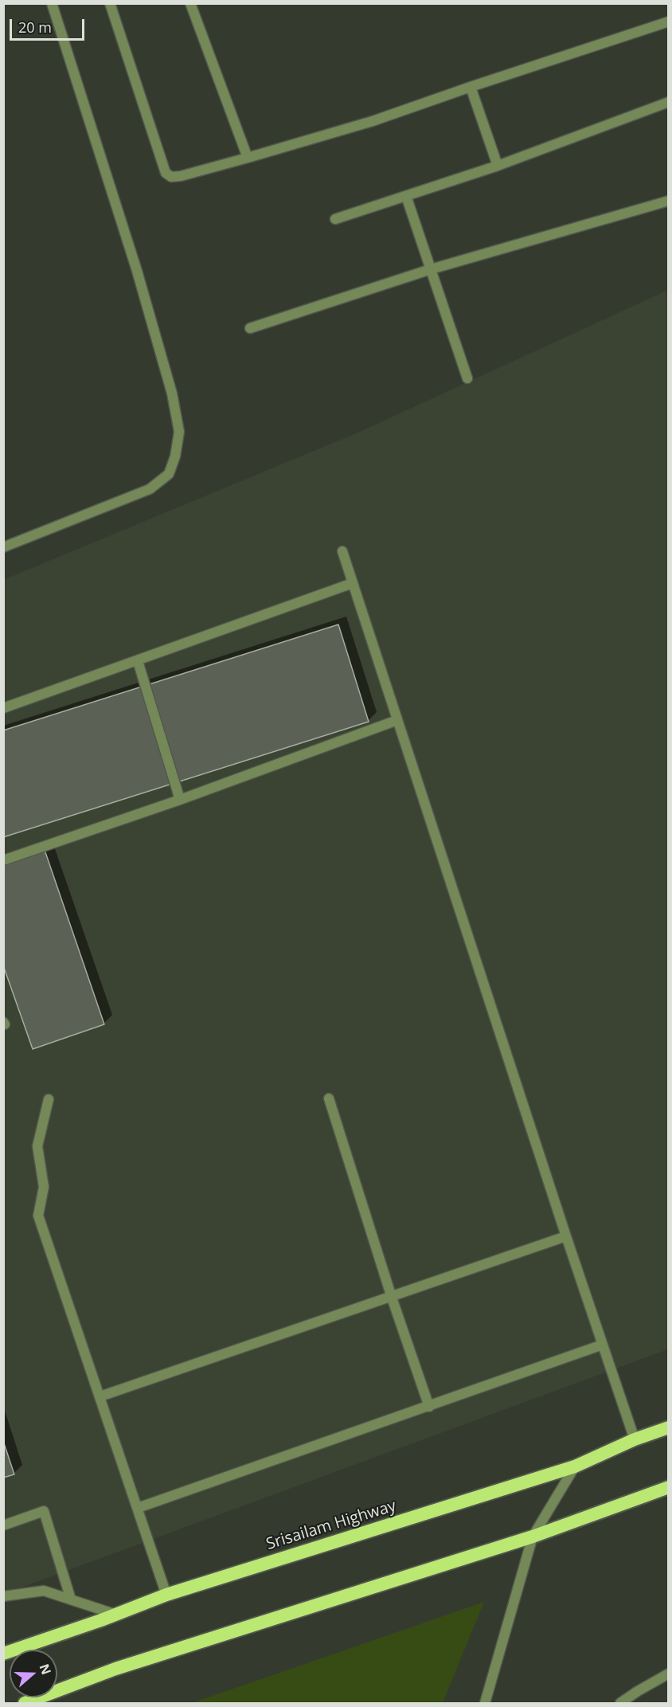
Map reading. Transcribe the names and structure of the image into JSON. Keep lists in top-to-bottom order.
{
  "streets": {
    "highway": ["Srisailam Highway"]
  },
  "scale_bar": "20 m",
  "north": "right"
}
